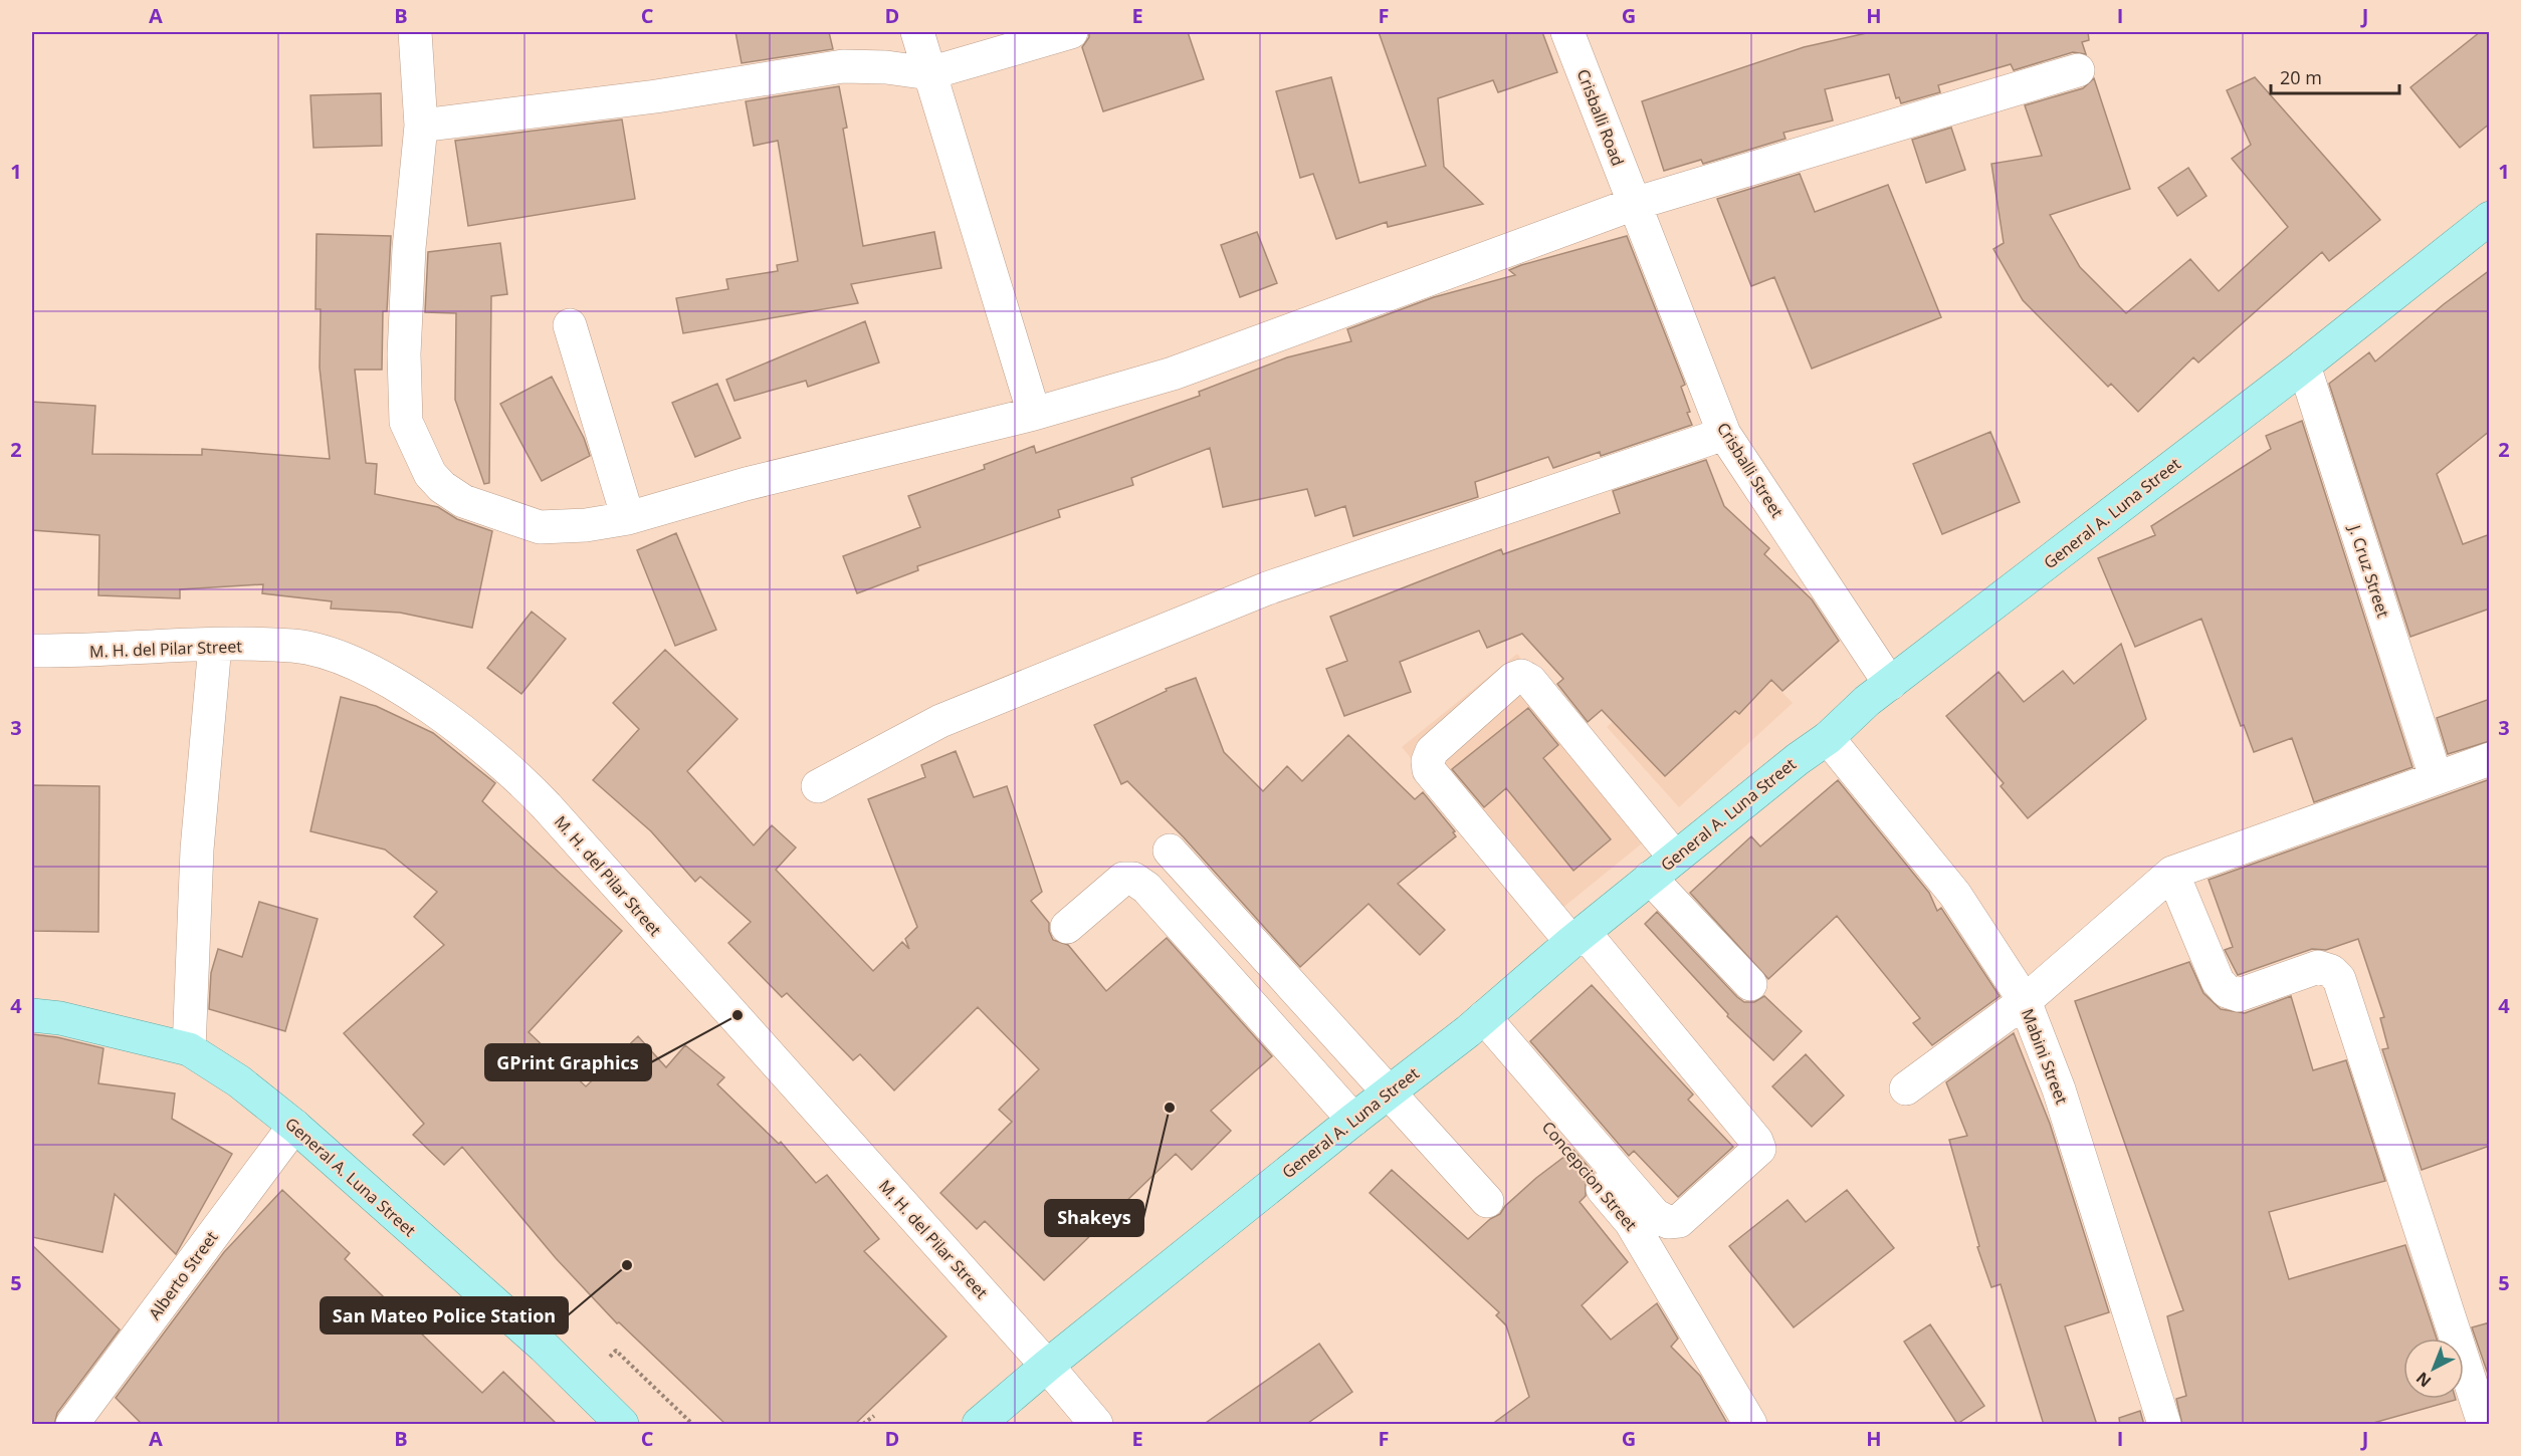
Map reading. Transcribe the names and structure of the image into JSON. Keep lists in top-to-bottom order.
{
  "streets": {
    "main road": ["General A. Luna Street"],
    "street": [
      "Crisballi Road",
      "Crisballi Street",
      "J. Cruz Street",
      "M. H. del Pilar Street",
      "Mabini Street",
      "Concepcion Street",
      "Alberto Street"
    ]
  },
  "crossings": [
    ["Crisballi Road", "Crisballi Street"],
    ["Crisballi Street", "General A. Luna Street"],
    ["General A. Luna Street", "J. Cruz Street"],
    ["General A. Luna Street", "M. H. del Pilar Street"],
    ["General A. Luna Street", "Mabini Street"],
    ["General A. Luna Street", "Concepcion Street"],
    ["General A. Luna Street", "Alberto Street"]
  ],
  "places": ["GPrint Graphics", "Shakeys", "San Mateo Police Station"],
  "scale_bar": "20 m",
  "north": "bottom left",
  "grid": {
    "columns": [
      "A",
      "B",
      "C",
      "D",
      "E",
      "F",
      "G",
      "H",
      "I",
      "J"
    ],
    "rows": [
      "1",
      "2",
      "3",
      "4",
      "5"
    ]
  }
}
